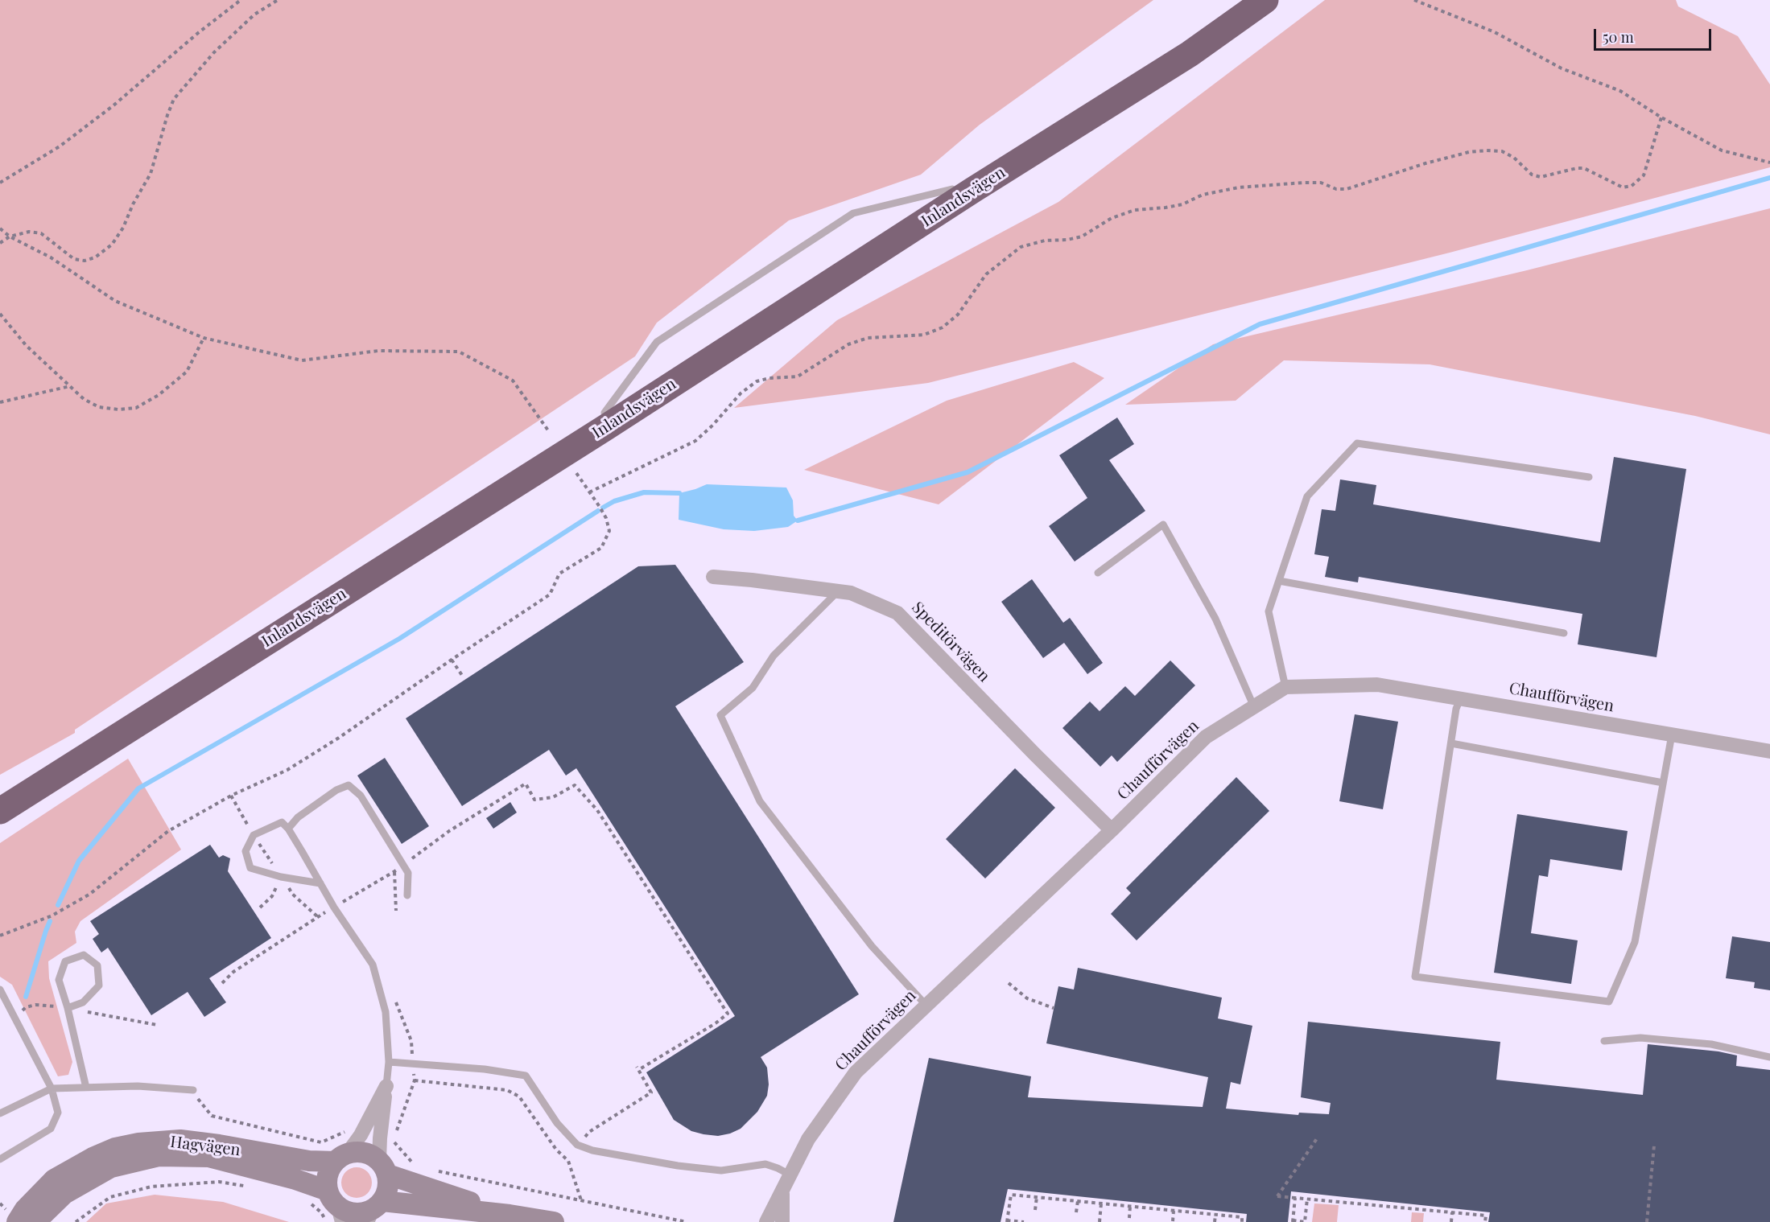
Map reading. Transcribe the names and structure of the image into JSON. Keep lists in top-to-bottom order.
{
  "streets": {
    "highway": ["Inlandsvägen"],
    "street": ["Speditörvägen", "Chaufförvägen", "Hagvägen"]
  },
  "crossings": [
    ["Speditörvägen", "Chaufförvägen"]
  ],
  "scale_bar": "50 m"
}
